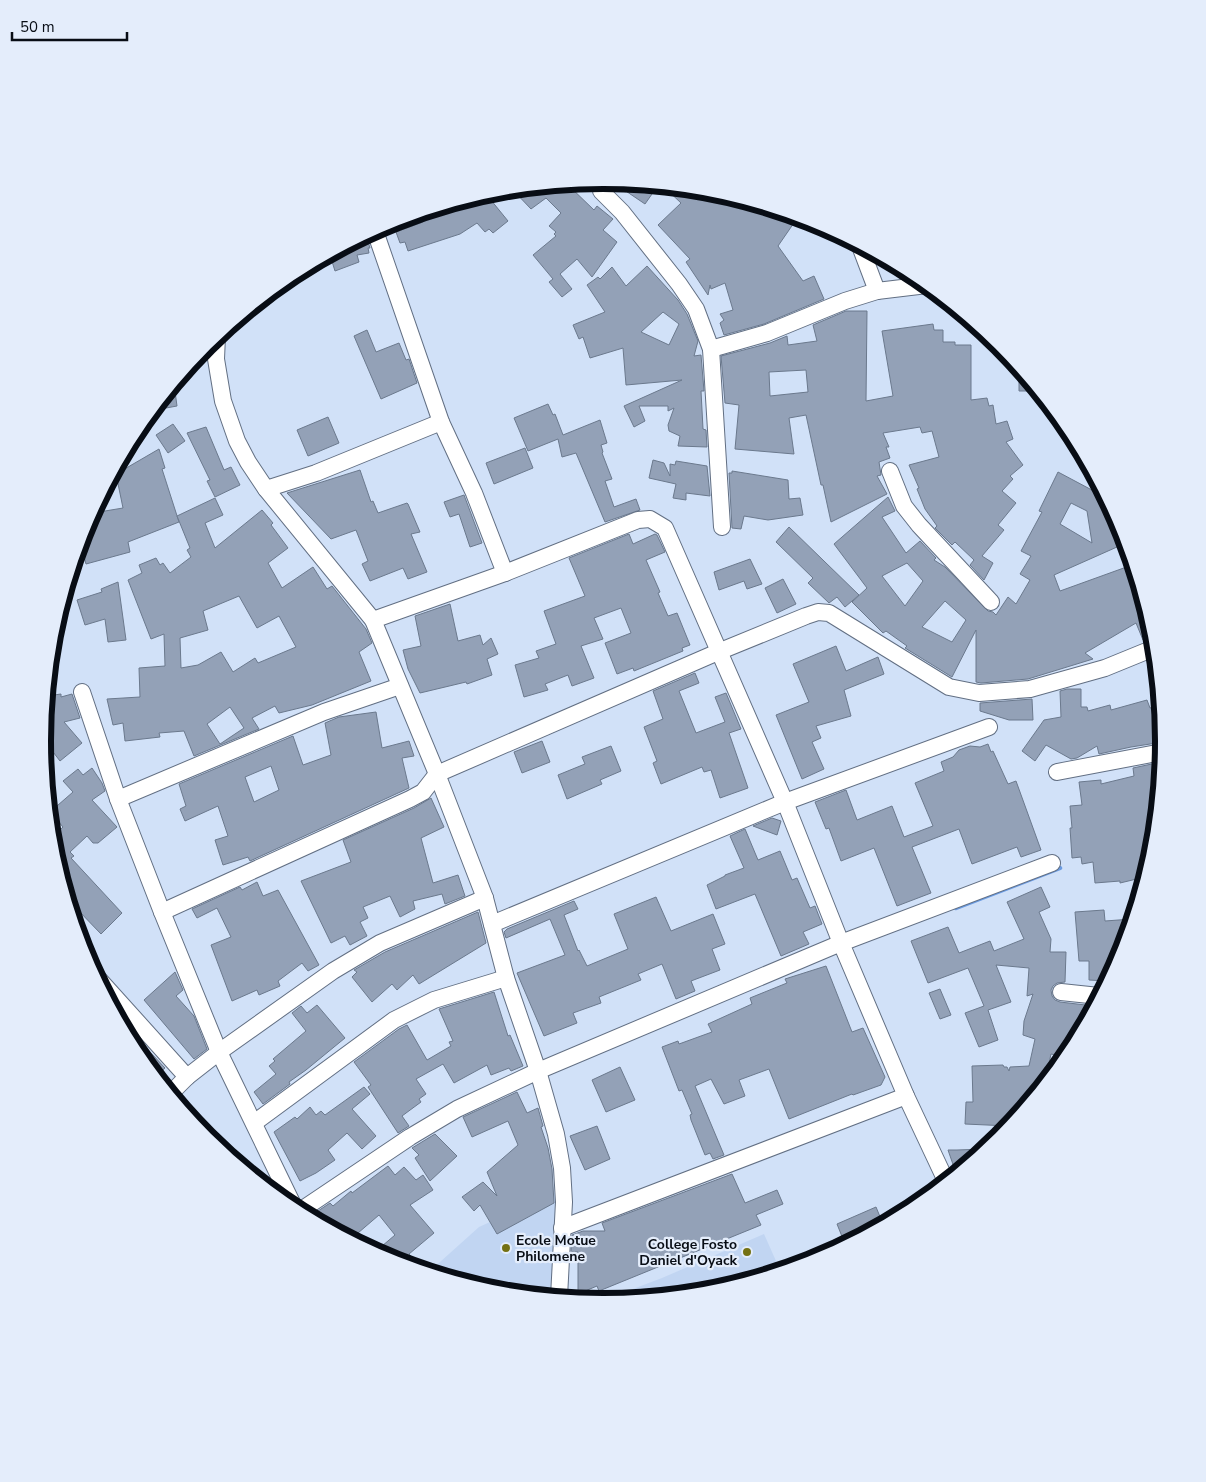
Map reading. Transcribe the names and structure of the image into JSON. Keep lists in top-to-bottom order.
{
  "places": ["Ecole Motue Philomene", "College Fosto Daniel d'Oyack"],
  "scale_bar": "50 m"
}
